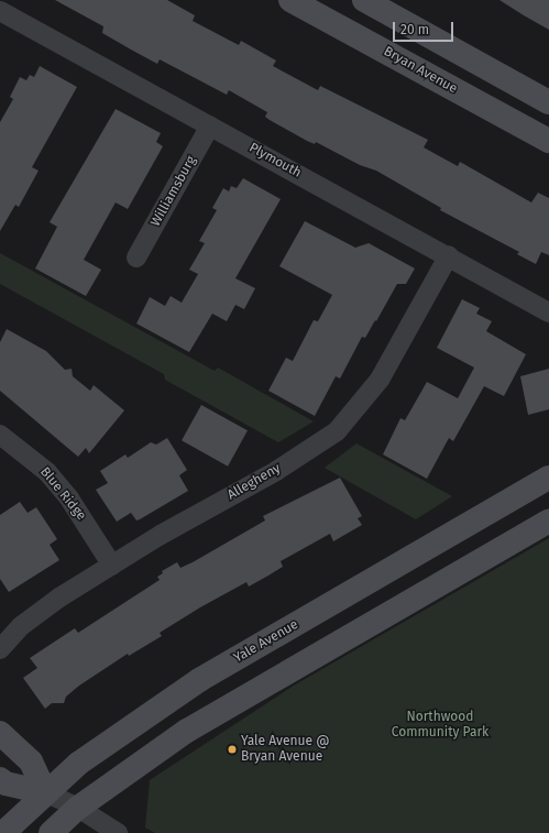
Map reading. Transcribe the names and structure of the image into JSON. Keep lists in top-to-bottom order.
{
  "streets": {
    "main road": ["Bryan Avenue", "Yale Avenue"],
    "street": [
      "Plymouth",
      "Williamsburg",
      "Allegheny",
      "Blue Ridge"
    ]
  },
  "crossings": [
    ["Plymouth", "Williamsburg"],
    ["Plymouth", "Allegheny"],
    ["Allegheny", "Blue Ridge"]
  ],
  "parks": ["Northwood Community Park"],
  "places": ["Yale Avenue @ Bryan Avenue"],
  "scale_bar": "20 m"
}
